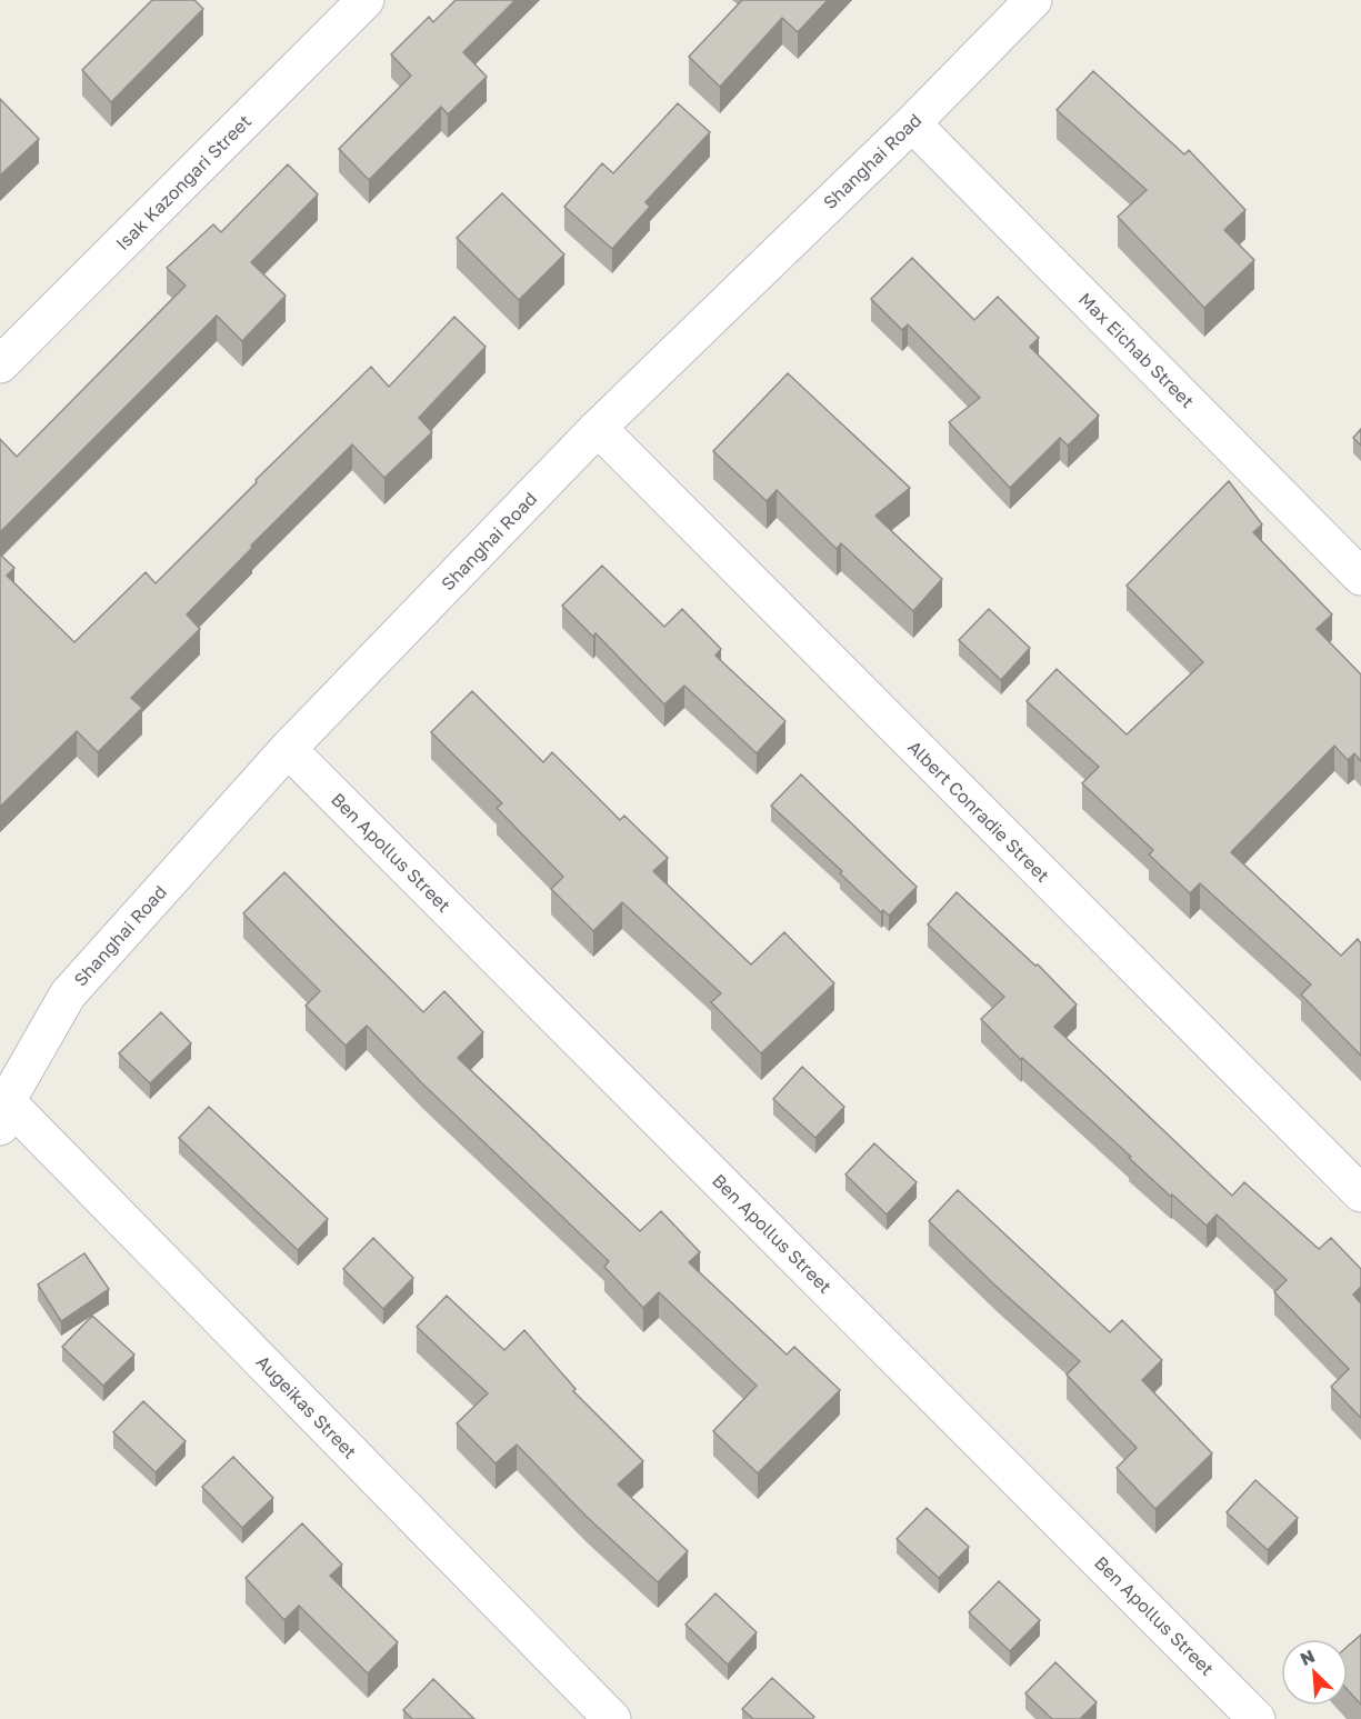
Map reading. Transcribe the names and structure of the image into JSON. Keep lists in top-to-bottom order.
{
  "streets": {
    "street": [
      "Shanghai Road",
      "Isak Kazongari Street",
      "Max Eichab Street",
      "Albert Conradie Street",
      "Ben Apollus Street",
      "Augeikas Street"
    ]
  },
  "crossings": [
    ["Shanghai Road", "Max Eichab Street"],
    ["Shanghai Road", "Albert Conradie Street"],
    ["Shanghai Road", "Ben Apollus Street"],
    ["Shanghai Road", "Augeikas Street"]
  ],
  "north": "top left"
}
